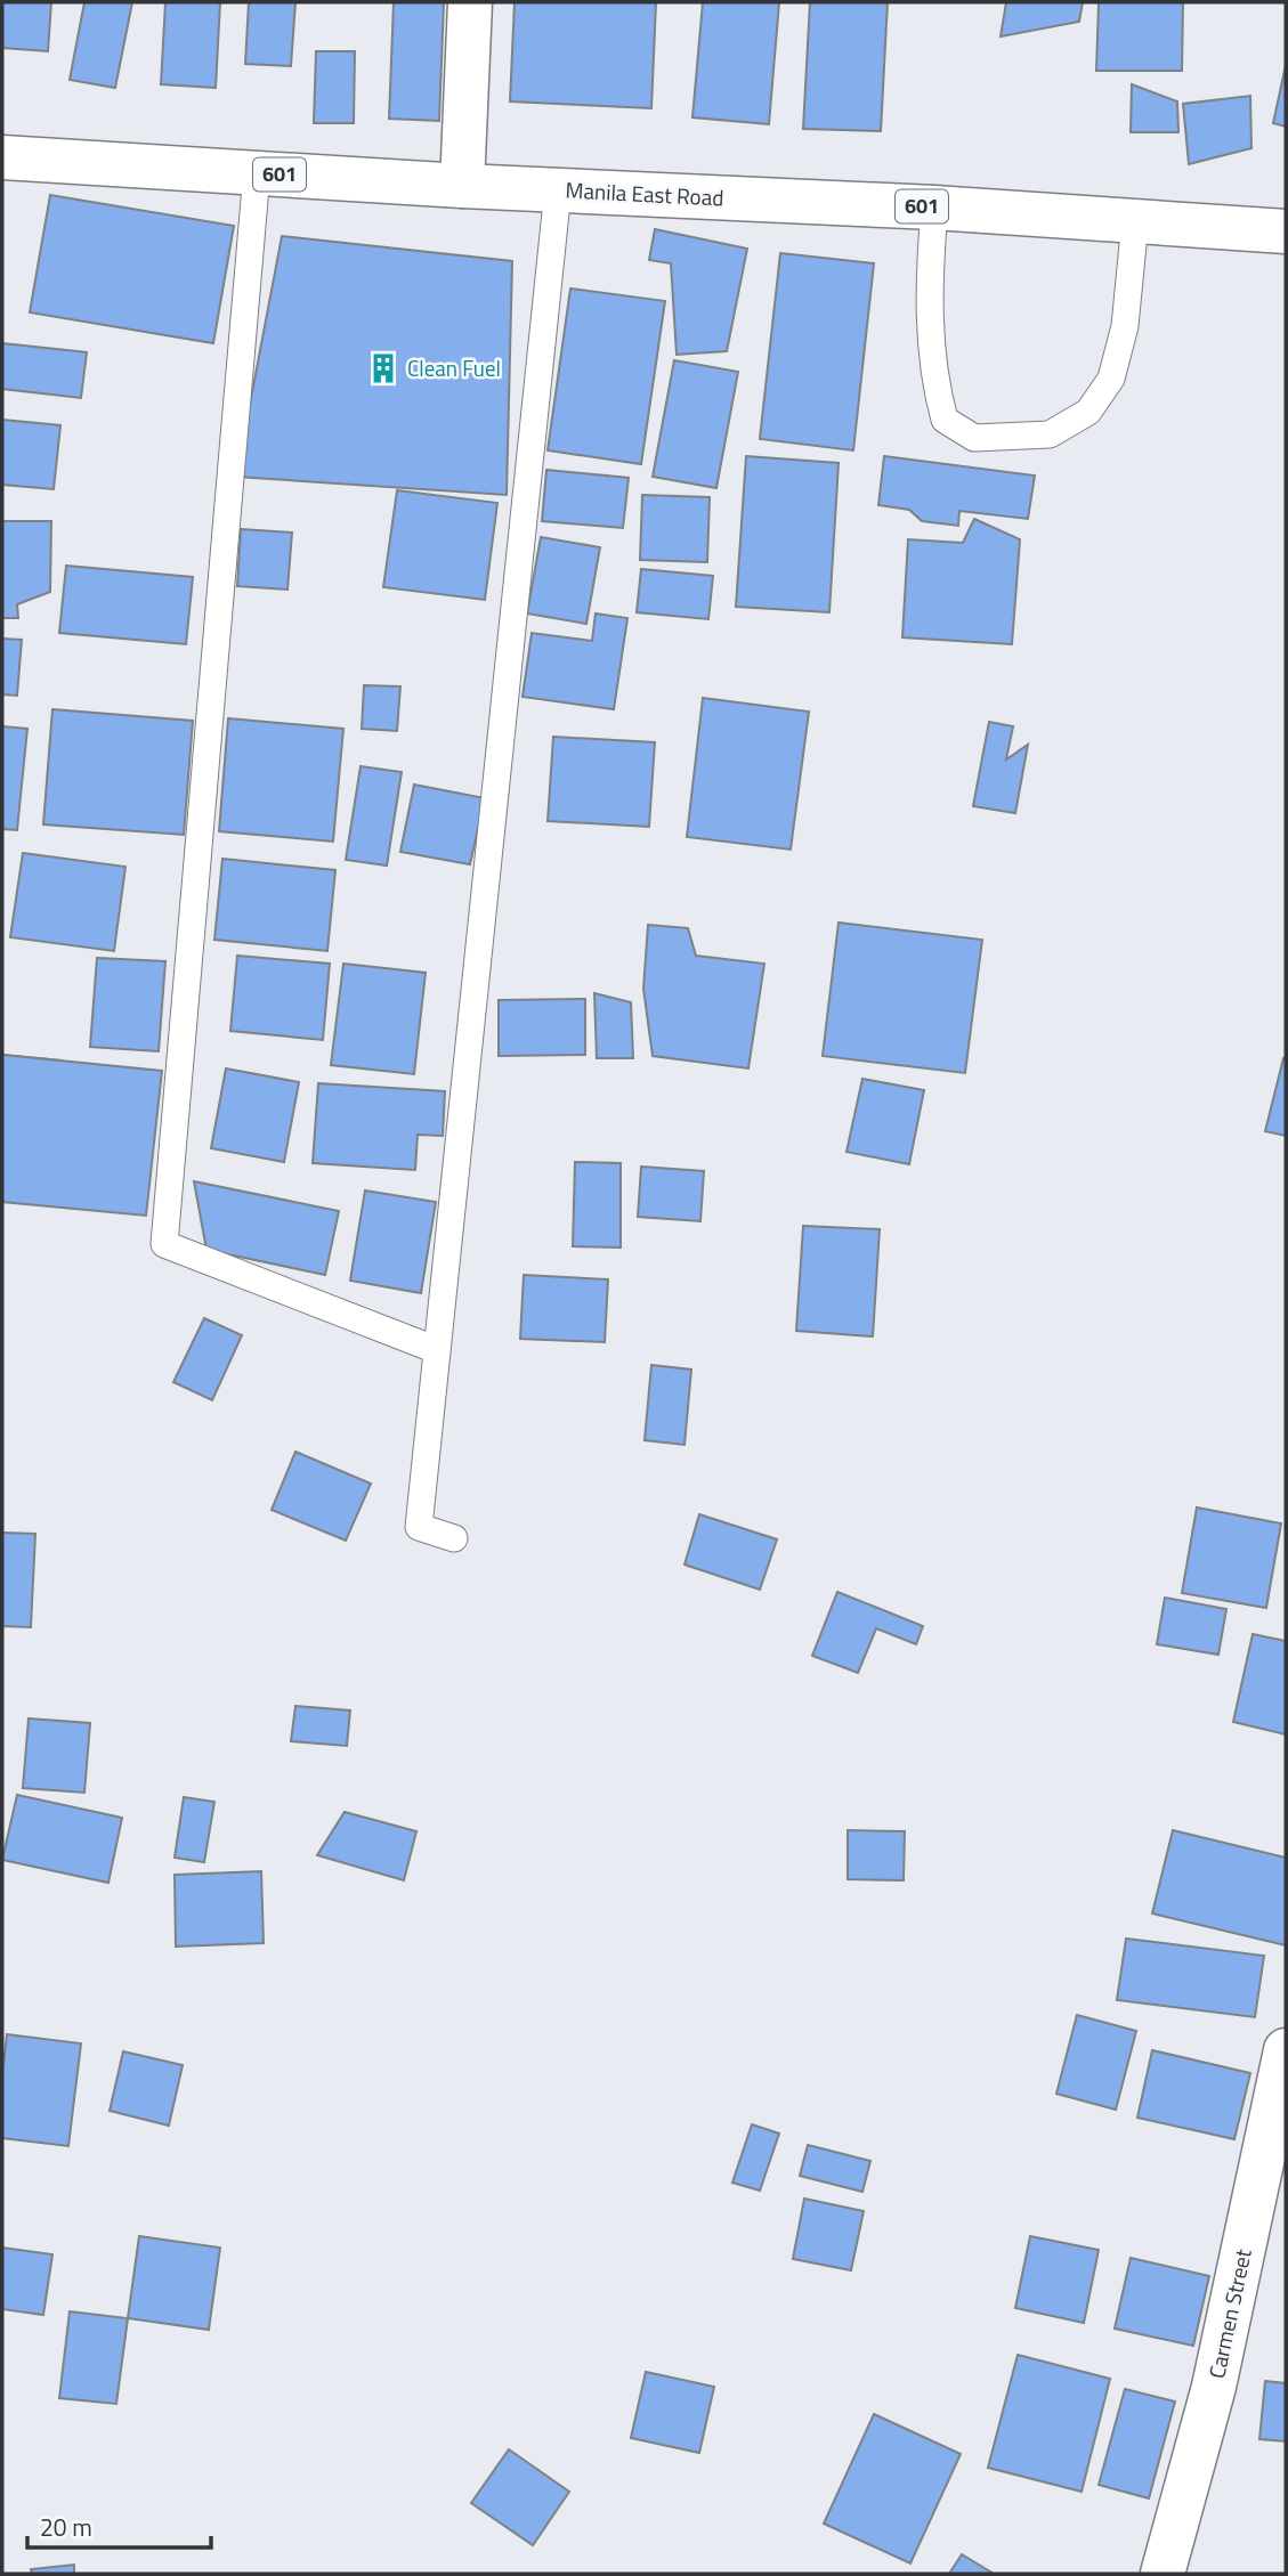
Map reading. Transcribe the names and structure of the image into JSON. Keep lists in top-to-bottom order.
{
  "streets": {
    "main road": ["601", "Manila East Road", "Carmen Street"]
  },
  "places": {
    "building": ["Clean Fuel"]
  },
  "scale_bar": "20 m"
}
